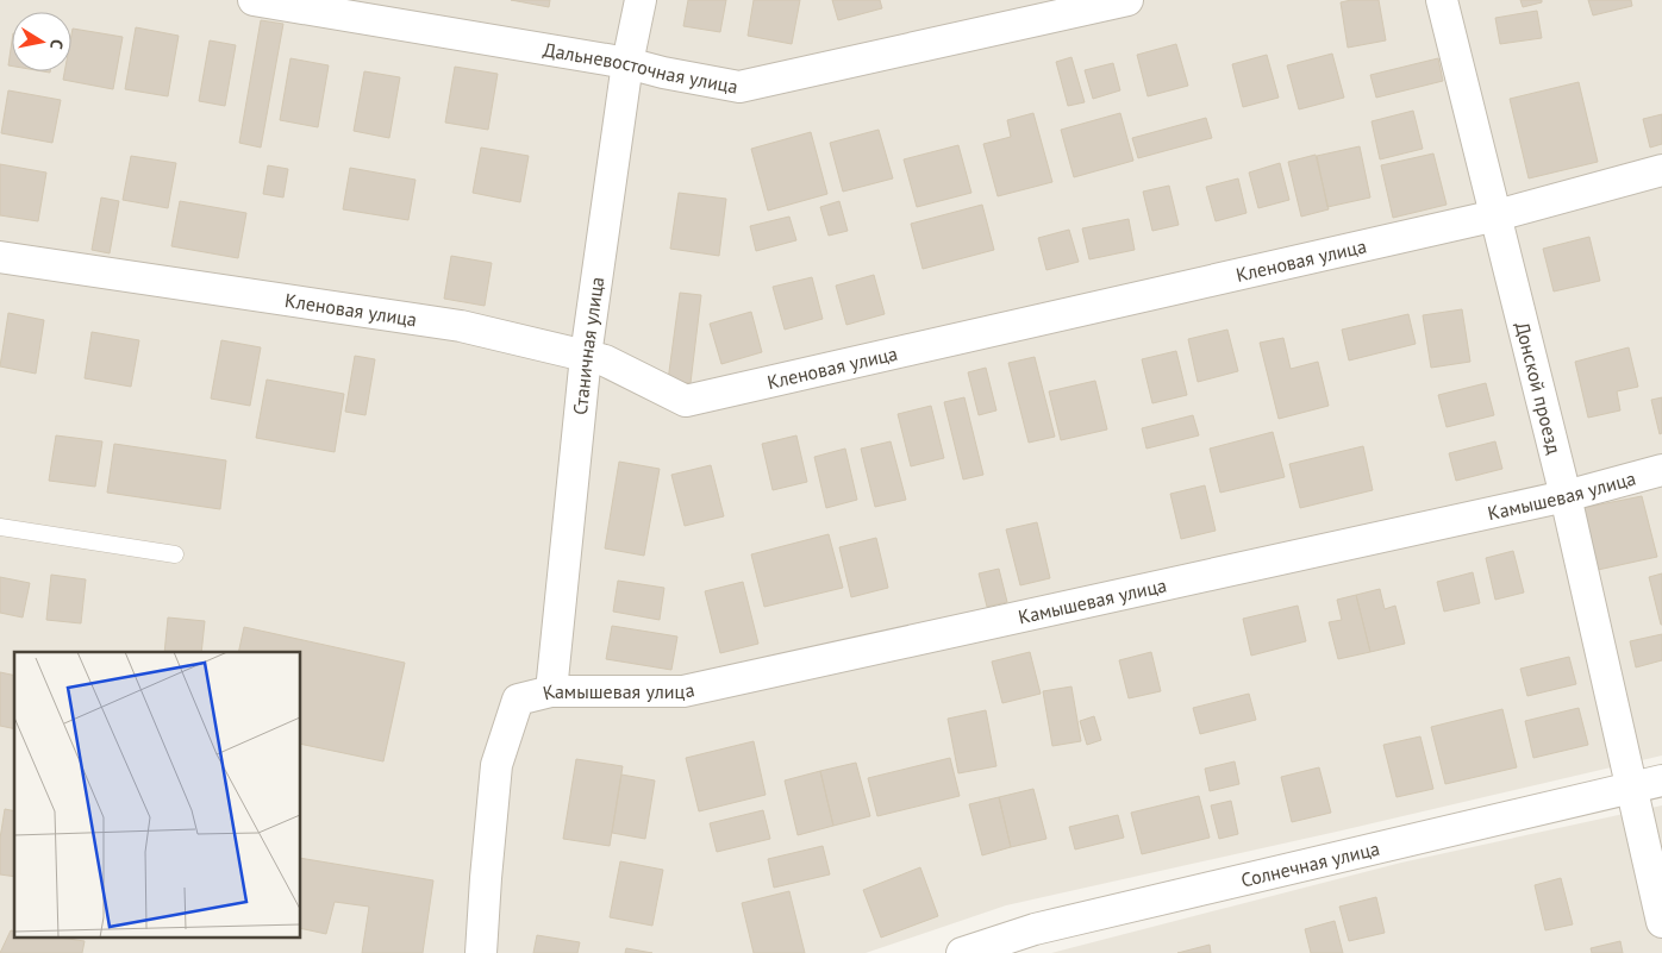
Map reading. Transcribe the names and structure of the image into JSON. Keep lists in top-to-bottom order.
{
  "streets": {
    "street": [
      "Дальневосточная улица",
      "Кленовая улица",
      "Станичная улица",
      "Донской проезд",
      "Камышевая улица",
      "Солнечная улица"
    ]
  },
  "crossings": [
    ["Дальневосточная улица", "Станичная улица"],
    ["Кленовая улица", "Станичная улица"],
    ["Кленовая улица", "Донской проезд"],
    ["Станичная улица", "Камышевая улица"],
    ["Донской проезд", "Камышевая улица"],
    ["Донской проезд", "Солнечная улица"]
  ],
  "north": "right"
}
